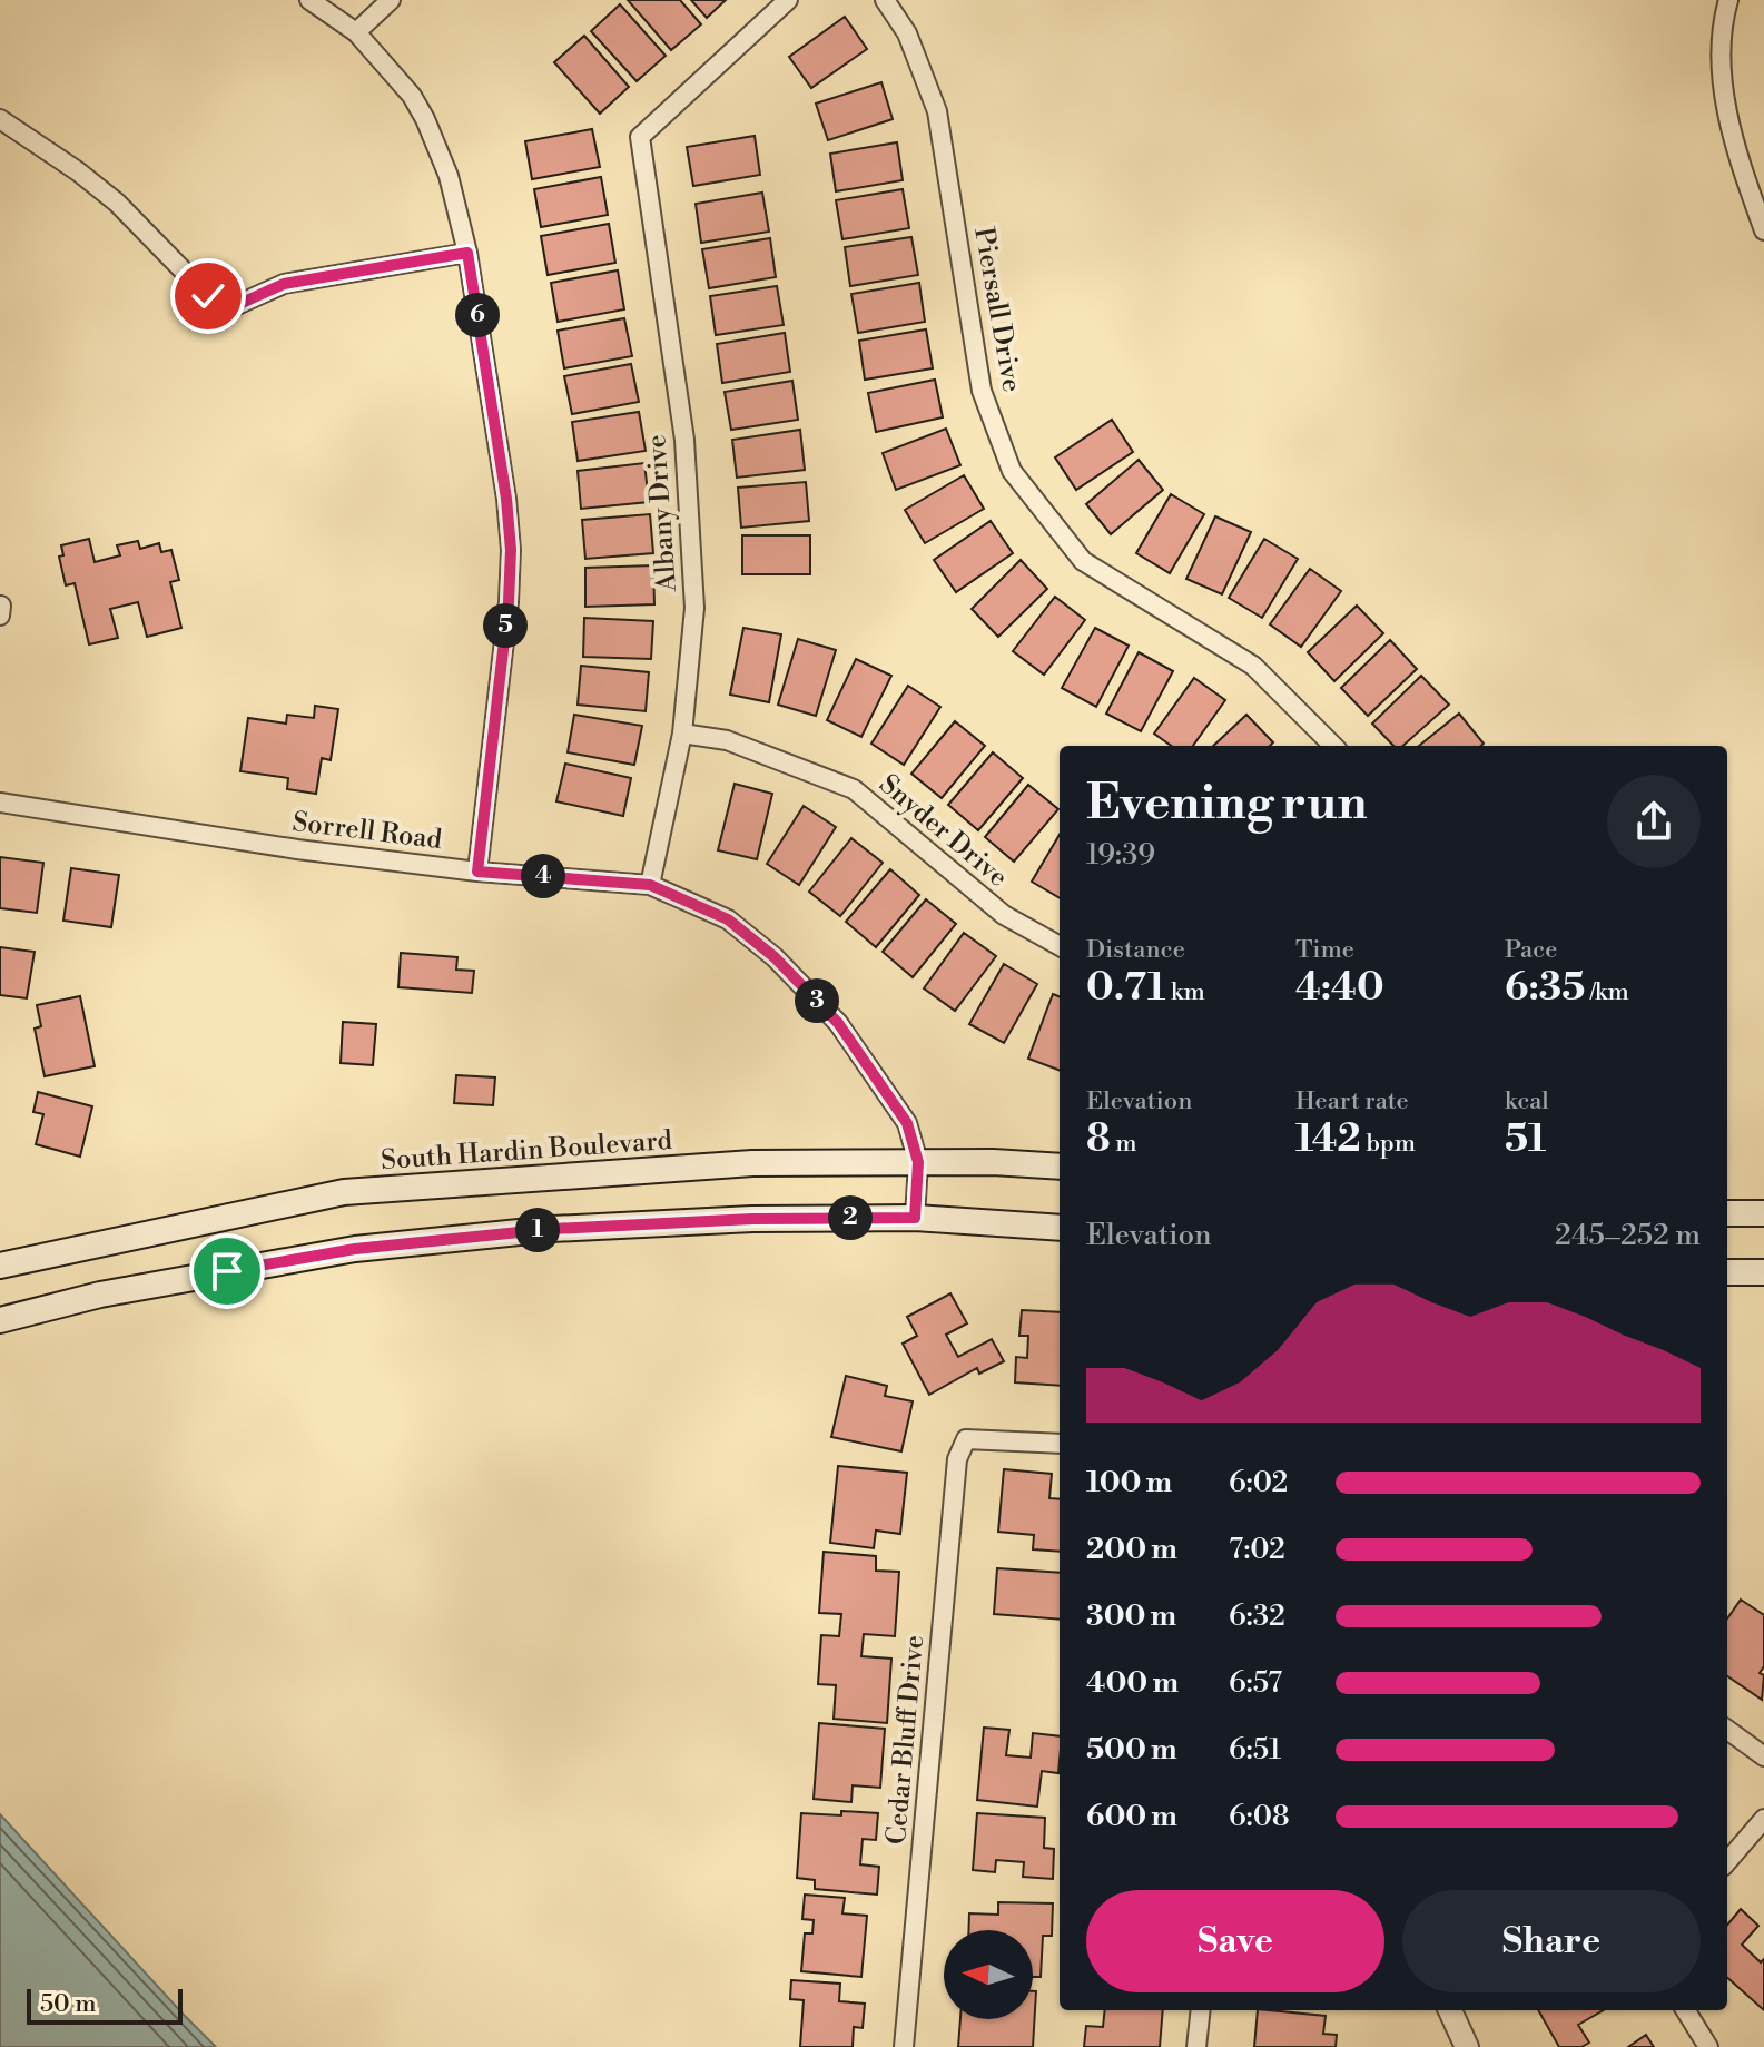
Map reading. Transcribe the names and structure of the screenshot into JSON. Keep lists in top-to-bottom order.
{
  "streets": {
    "main road": ["South Hardin Boulevard"],
    "street": [
      "Piersall Drive",
      "Albany Drive",
      "Sorrell Road",
      "Snyder Drive",
      "Cedar Bluff Drive"
    ]
  },
  "crossings": [
    ["Albany Drive", "Sorrell Road"],
    ["Albany Drive", "Snyder Drive"],
    ["Sorrell Road", "South Hardin Boulevard"]
  ],
  "scale_bar": "50 m",
  "north": "left",
  "page": {
    "pins": [
      "6",
      "5",
      "4",
      "3",
      "2",
      "1"
    ],
    "heading": ["Evening run", "19:39"],
    "stats": [
      ["Distance", "0.71 km"],
      ["Time", "4:40"],
      ["Pace", "6:35 /km"],
      ["Elevation", "8 m"],
      ["Heart rate", "142 bpm"],
      ["kcal", "51"]
    ],
    "chart": ["Elevation", "245–252 m"],
    "list": [
      {
        "name": "100 m",
        "note": "6:02"
      },
      {
        "name": "200 m",
        "note": "7:02"
      },
      {
        "name": "300 m",
        "note": "6:32"
      },
      {
        "name": "400 m",
        "note": "6:57"
      },
      {
        "name": "500 m",
        "note": "6:51"
      },
      {
        "name": "600 m",
        "note": "6:08"
      }
    ],
    "buttons": ["Save", "Share"],
    "scale": "50 m"
  }
}
